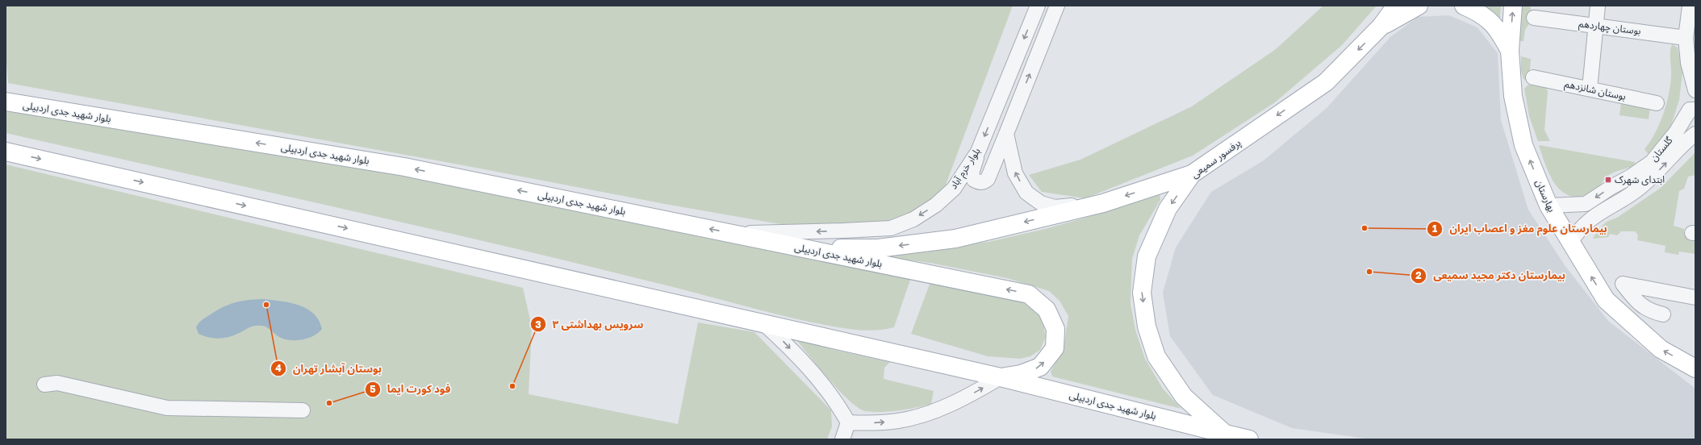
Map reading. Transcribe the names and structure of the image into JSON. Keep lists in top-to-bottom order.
{
  "streets": {
    "main road": ["بلوار شهید جدی اردبیلی", "پرفسور سمیعی", "بهارستان"],
    "street": [
      "بوستان چهاردهم",
      "بوستان شانزدهم",
      "گلستان",
      "بلوار خرم آباد"
    ]
  },
  "crossings": [
    ["بلوار شهید جدی اردبیلی", "پرفسور سمیعی"],
    ["بلوار شهید جدی اردبیلی", "بلوار خرم آباد"],
    ["گلستان", "بهارستان"]
  ],
  "one_way": ["پرفسور سمیعی", "بلوار خرم آباد", "بهارستان"],
  "places": {
    "transit": ["ابتدای شهرک"],
    "other": [
      "بیمارستان علوم مغز و اعصاب ایران",
      "بیمارستان دکتر مجید سمیعی",
      "بوستان آبشار تهران",
      "سرویس بهداشتی ۳",
      "فود کورت ایما"
    ]
  }
}
